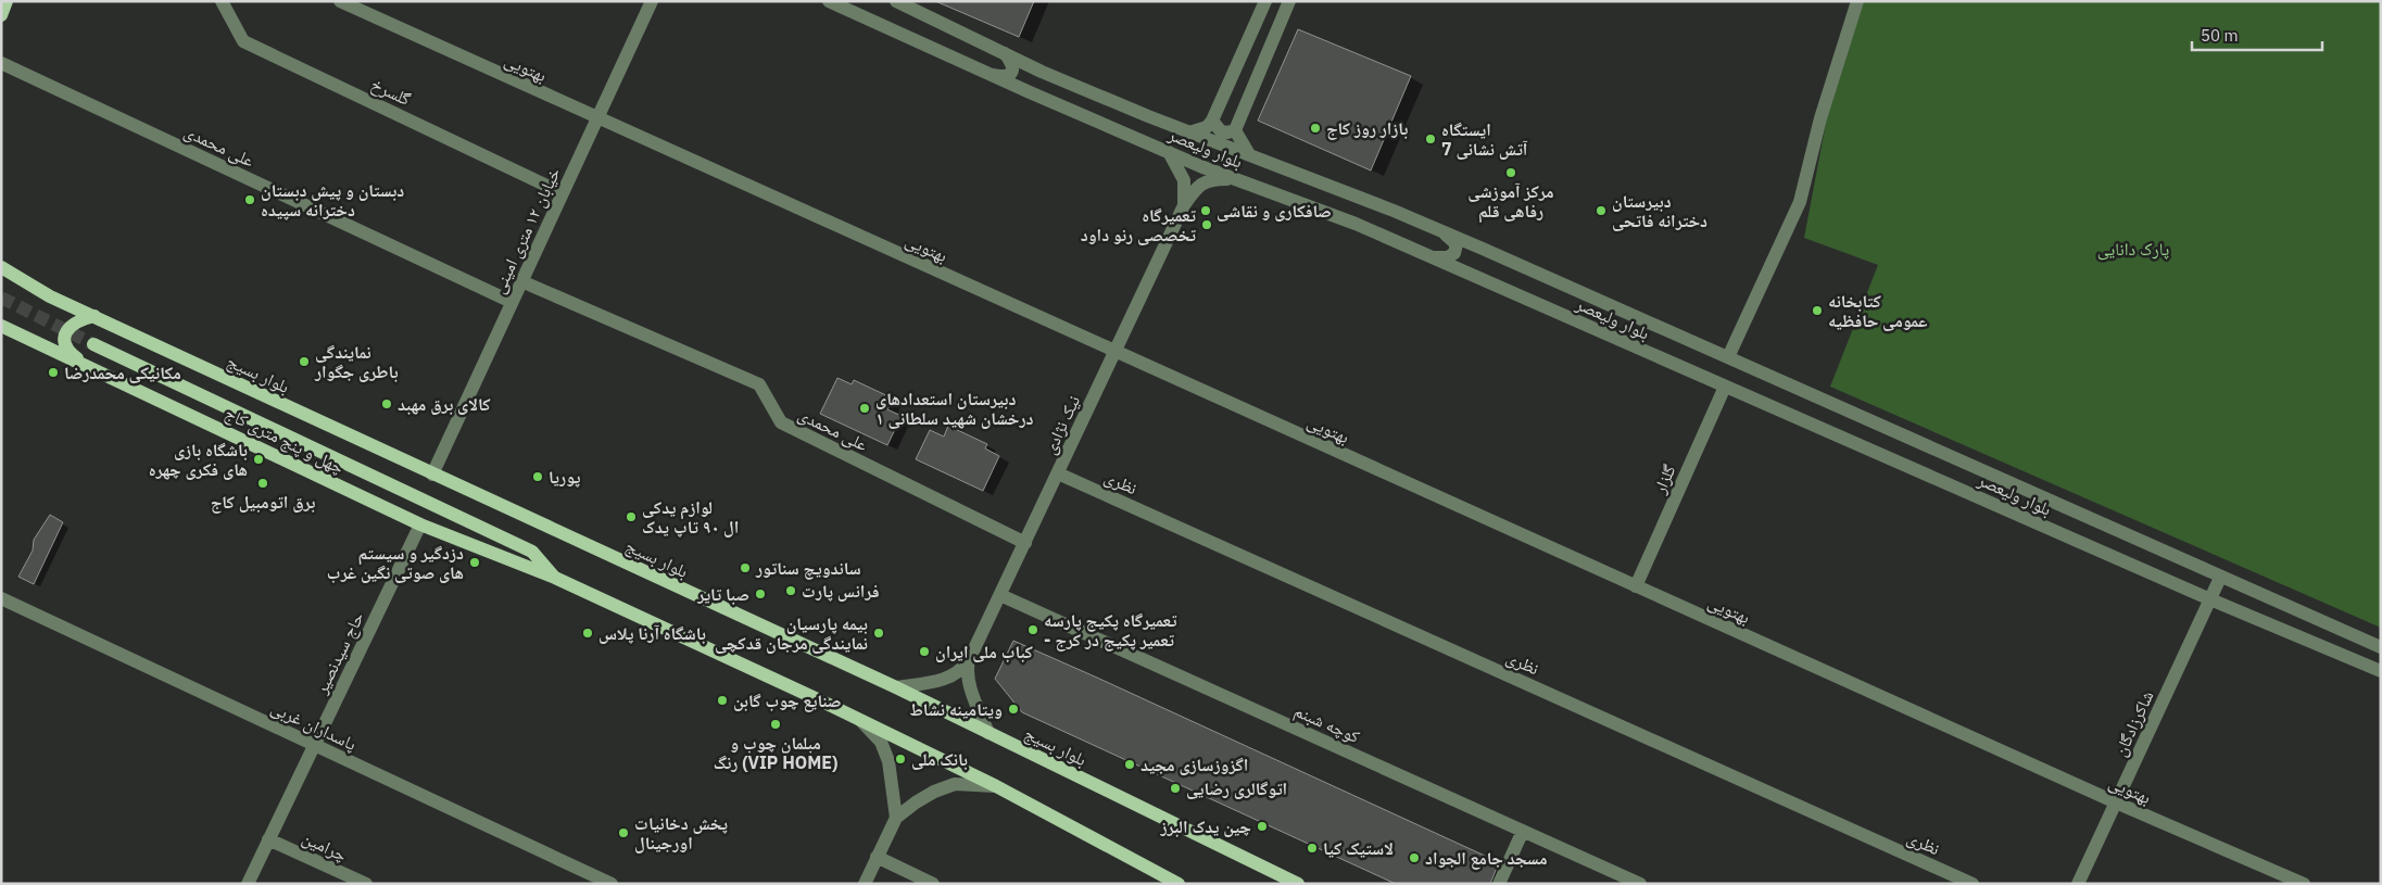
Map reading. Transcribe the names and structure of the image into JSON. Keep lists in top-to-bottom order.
{
  "streets": {
    "main road": ["بلوار بسیج", "چهل و پنج متری کاج"],
    "street": [
      "بهتویی",
      "گلسرخ",
      "علی محمدی",
      "بلوار ولیعصر",
      "خیابان ۱۲ متری امینی",
      "نیک نژادی",
      "گلزار",
      "نظری",
      "حاج سیدنصیر",
      "کوچه شبنم",
      "شاکرزادگان",
      "پاسداران غربی",
      "چرامین"
    ]
  },
  "crossings": [
    ["بهتویی", "خیابان ۱۲ متری امینی"],
    ["بهتویی", "نیک نژادی"],
    ["بهتویی", "گلزار"],
    ["بهتویی", "شاکرزادگان"],
    ["گلسرخ", "خیابان ۱۲ متری امینی"],
    ["علی محمدی", "خیابان ۱۲ متری امینی"],
    ["علی محمدی", "نیک نژادی"],
    ["بلوار ولیعصر", "گلزار"],
    ["بلوار ولیعصر", "شاکرزادگان"],
    ["خیابان ۱۲ متری امینی", "بلوار بسیج"],
    ["نیک نژادی", "نظری"],
    ["نیک نژادی", "کوچه شبنم"],
    ["چهل و پنج متری کاج", "حاج سیدنصیر"],
    ["حاج سیدنصیر", "پاسداران غربی"],
    ["حاج سیدنصیر", "چرامین"]
  ],
  "parks": ["پارک دانایی"],
  "places": [
    "بازار روز کاج",
    "ایستگاه آتش نشانی 7",
    "مرکز آموزشی رفاهی قلم",
    "دبستان و پیش دبستان دخترانه سپیده",
    "صافکاری و نقاشی",
    "دبیرستان دخترانه فاتحی",
    "تعمیرگاه تخصصی رنو داود",
    "کتابخانه عمومی حافظیه",
    "نمایندگی باطری جگوار",
    "مکانیکی محمدرضا",
    "کالای برق مهبد",
    "دبیرستان استعدادهای درخشان شهید سلطانی ۱",
    "باشگاه بازی های فکری چهره",
    "پوریا",
    "برق اتومبیل کاج",
    "لوازم یدکی ال ۹۰ تاپ یدک",
    "دزدگیر و سیستم های صوتی نگین غرب",
    "ساندویچ سناتور",
    "فرانس پارت",
    "صبا تایر",
    "تعمیرگاه پکیج پارسه - تعمیر پکیج در کرج",
    "باشگاه آرنا پلاس",
    "بیمه پارسیان نمایندگی مرجان قدکچی",
    "کباب ملی ایران",
    "صنایع چوب گابن",
    "ویتامینه نشاط",
    "مبلمان چوب و رنگ (VIP HOME)",
    "بانک ملی",
    "اگزوزسازی مجید",
    "اتوگالری رضایی",
    "چین یدک البرز",
    "پخش دخانیات اورجینال",
    "لاستیک کیا",
    "مسجد جامع الجواد"
  ],
  "scale_bar": "50 m"
}
